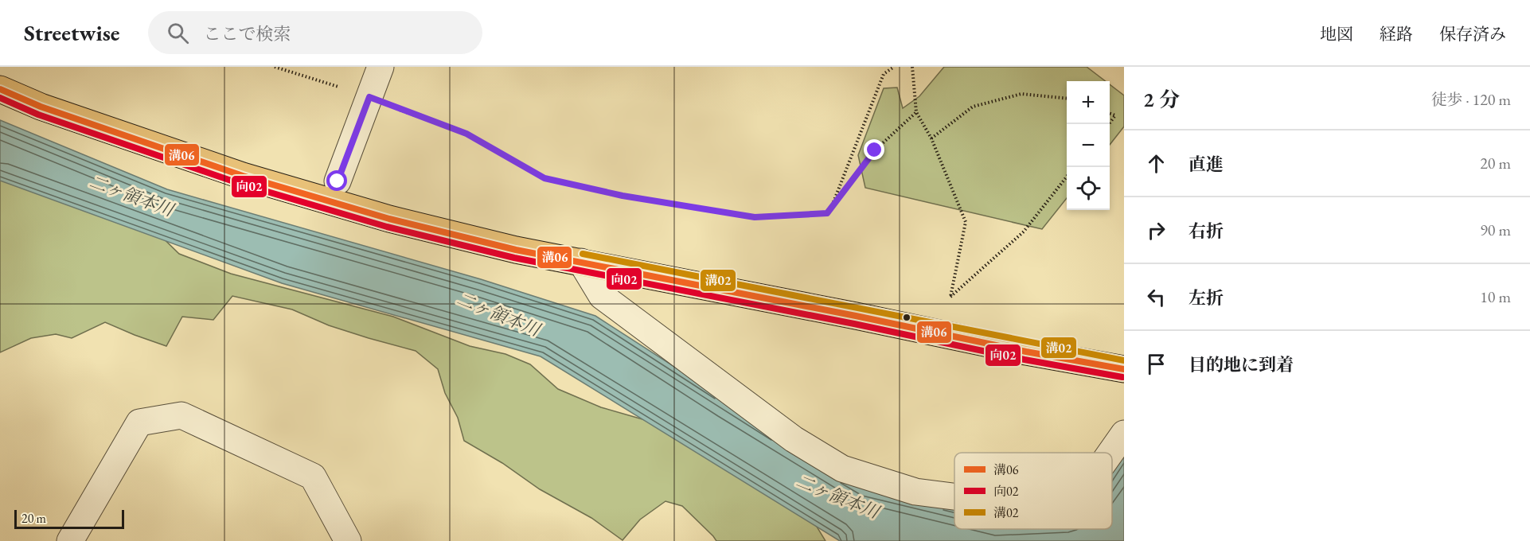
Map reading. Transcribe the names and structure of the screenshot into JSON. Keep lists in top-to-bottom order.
{
  "water": ["二ヶ領本川"],
  "lines": ["transit line 溝06", "transit line 向02", "transit line 溝02"],
  "legend": ["溝06", "向02", "溝02"],
  "scale_bar": "20 m",
  "page": {
    "header": "Streetwise",
    "search": "ここで検索",
    "nav": ["地図", "経路", "保存済み"],
    "heading": ["2 分", "徒歩 · 120 m"],
    "map_buttons": ["+", "−"],
    "list": [
      ["直進", "20 m"],
      ["右折", "90 m"],
      ["左折", "10 m"],
      "目的地に到着"
    ],
    "scale": "20 m"
  }
}
